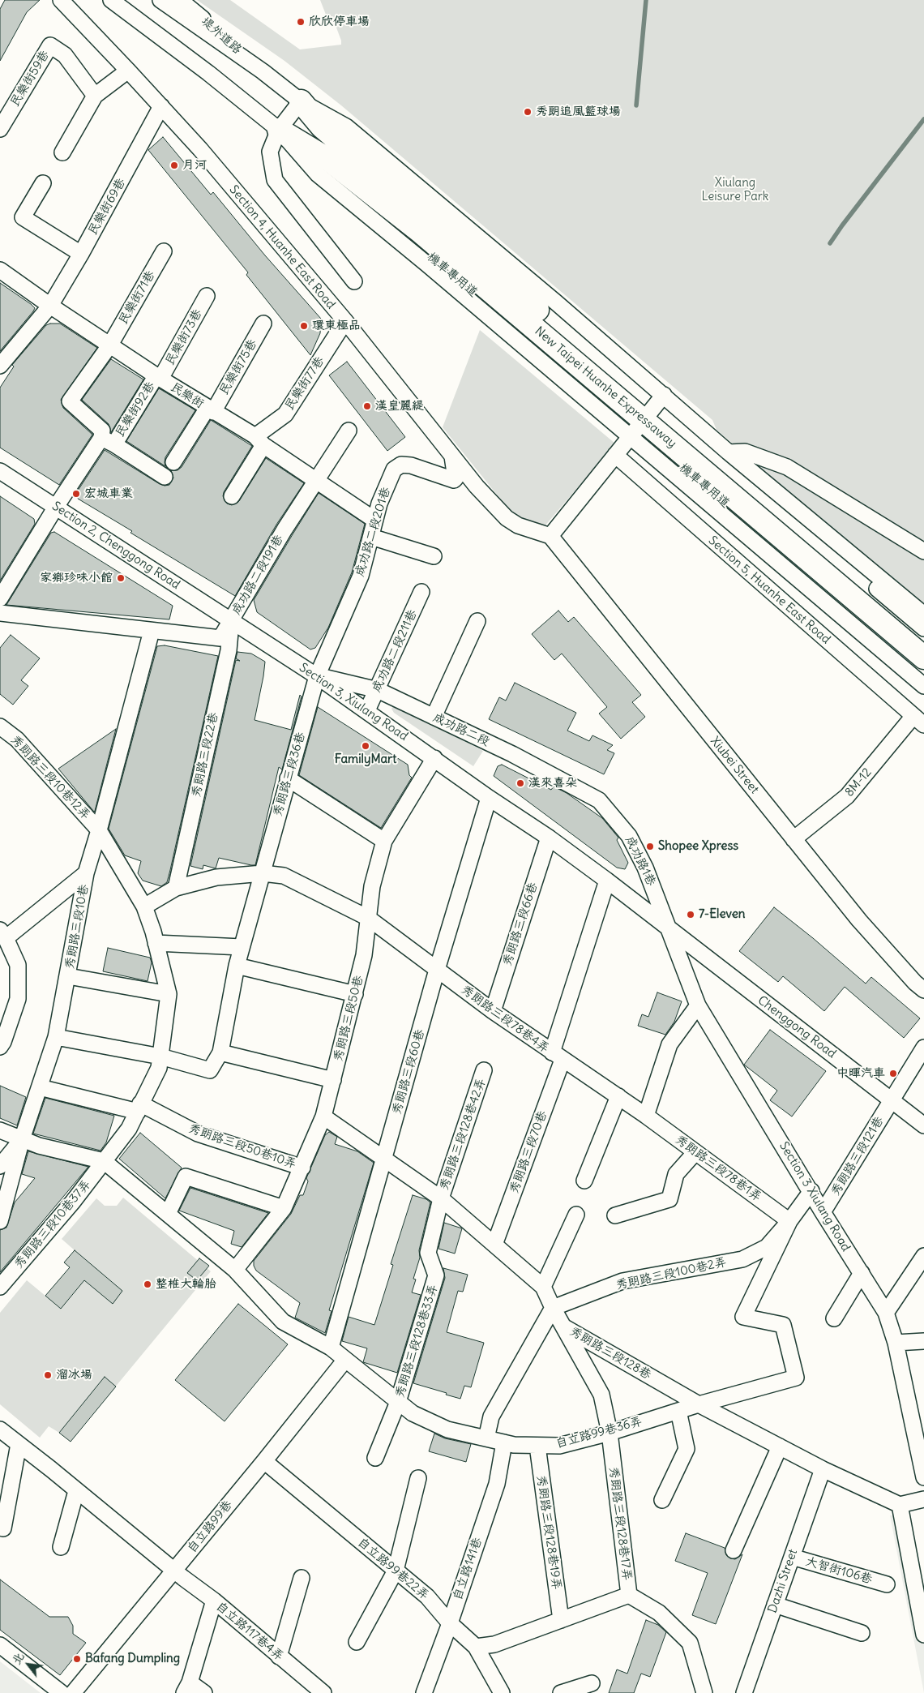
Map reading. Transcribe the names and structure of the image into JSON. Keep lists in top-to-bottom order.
{
  "streets": {
    "highway": ["New Taipei Huanhe Expressaway"],
    "street": [
      "堤外道路",
      "民樂街59巷",
      "民樂街69巷",
      "Section 4, Huanhe East Road",
      "機車專用道",
      "民樂街71巷",
      "民樂街73巷",
      "民樂街75巷",
      "民樂街77巷",
      "民樂街",
      "民樂街92巷",
      "成功路二段201巷",
      "Section 2, Chenggong Road",
      "成功路二段191巷",
      "Section 5, Huanhe East Road",
      "成功路二段211巷",
      "Section 3, Xiulang Road",
      "成功路二段",
      "秀朗路三段22巷",
      "Xiubei Street",
      "秀朗路三段36巷",
      "秀朗路三段10巷12弄",
      "8M-12",
      "成功路1巷",
      "秀朗路三段66巷",
      "秀朗路三段10巷",
      "秀朗路三段50巷",
      "秀朗路三段78巷4弄",
      "Chenggong Road",
      "秀朗路三段60巷",
      "秀朗路三段128巷42弄",
      "秀朗路三段50巷10弄",
      "秀朗路三段70巷",
      "秀朗路三段121巷",
      "秀朗路三段78巷1弄",
      "Section 3 Xiulang Road",
      "秀朗路三段10巷37弄",
      "秀朗路三段100巷2弄",
      "秀朗路三段128巷33弄",
      "秀朗路三段128巷",
      "自立路99巷36弄",
      "秀朗路三段128巷17弄",
      "自立路99巷",
      "秀朗路三段128巷19弄",
      "自立路99巷22弄",
      "自立路141巷",
      "大智街106巷",
      "Dazhi Street",
      "自立路117巷4弄"
    ]
  },
  "crossings": [
    ["民樂街69巷", "Section 4, Huanhe East Road"],
    ["民樂街69巷", "民樂街"],
    ["Section 4, Huanhe East Road", "民樂街77巷"],
    ["Section 4, Huanhe East Road", "成功路二段201巷"],
    ["Section 4, Huanhe East Road", "Xiubei Street"],
    ["機車專用道", "New Taipei Huanhe Expressaway"],
    ["民樂街71巷", "民樂街"],
    ["民樂街71巷", "民樂街92巷"],
    ["民樂街73巷", "民樂街"],
    ["民樂街73巷", "民樂街92巷"],
    ["民樂街75巷", "民樂街"],
    ["民樂街77巷", "民樂街"],
    ["民樂街", "民樂街92巷"],
    ["民樂街", "成功路二段201巷"],
    ["民樂街", "成功路二段191巷"],
    ["民樂街92巷", "Section 2, Chenggong Road"],
    ["成功路二段201巷", "Section 3, Xiulang Road"],
    ["成功路二段201巷", "成功路二段"],
    ["成功路二段201巷", "秀朗路三段36巷"],
    ["Section 2, Chenggong Road", "成功路二段191巷"],
    ["Section 2, Chenggong Road", "Section 3, Xiulang Road"],
    ["Section 2, Chenggong Road", "秀朗路三段22巷"],
    ["成功路二段191巷", "Section 3, Xiulang Road"],
    ["成功路二段191巷", "秀朗路三段22巷"],
    ["Section 5, Huanhe East Road", "8M-12"],
    ["成功路二段211巷", "Section 3, Xiulang Road"],
    ["成功路二段211巷", "成功路二段"],
    ["Section 3, Xiulang Road", "成功路二段"],
    ["Section 3, Xiulang Road", "秀朗路三段22巷"],
    ["Section 3, Xiulang Road", "秀朗路三段36巷"],
    ["Section 3, Xiulang Road", "成功路1巷"],
    ["Section 3, Xiulang Road", "秀朗路三段66巷"],
    ["Section 3, Xiulang Road", "秀朗路三段50巷"],
    ["Section 3, Xiulang Road", "Chenggong Road"],
    ["Section 3, Xiulang Road", "秀朗路三段60巷"],
    ["Section 3, Xiulang Road", "秀朗路三段70巷"],
    ["Section 3, Xiulang Road", "Section 3 Xiulang Road"],
    ["成功路二段", "秀朗路三段36巷"],
    ["成功路二段", "成功路1巷"],
    ["秀朗路三段22巷", "秀朗路三段78巷4弄"],
    ["Xiubei Street", "8M-12"],
    ["秀朗路三段36巷", "秀朗路三段78巷4弄"],
    ["秀朗路三段36巷", "秀朗路三段10巷37弄"],
    ["秀朗路三段10巷12弄", "秀朗路三段10巷"],
    ["秀朗路三段10巷12弄", "秀朗路三段78巷4弄"],
    ["秀朗路三段10巷12弄", "秀朗路三段10巷37弄"],
    ["成功路1巷", "Chenggong Road"],
    ["成功路1巷", "Section 3 Xiulang Road"],
    ["秀朗路三段66巷", "秀朗路三段78巷4弄"],
    ["秀朗路三段10巷", "秀朗路三段50巷10弄"],
    ["秀朗路三段50巷", "秀朗路三段78巷4弄"],
    ["秀朗路三段50巷", "秀朗路三段50巷10弄"],
    ["秀朗路三段50巷", "秀朗路三段128巷"],
    ["秀朗路三段50巷", "自立路99巷36弄"],
    ["秀朗路三段78巷4弄", "秀朗路三段60巷"],
    ["秀朗路三段78巷4弄", "秀朗路三段70巷"],
    ["秀朗路三段78巷4弄", "秀朗路三段78巷1弄"],
    ["Chenggong Road", "秀朗路三段121巷"],
    ["Chenggong Road", "Section 3 Xiulang Road"],
    ["秀朗路三段60巷", "秀朗路三段128巷"],
    ["秀朗路三段60巷", "自立路99巷36弄"],
    ["秀朗路三段128巷42弄", "秀朗路三段128巷33弄"],
    ["秀朗路三段128巷42弄", "秀朗路三段128巷"],
    ["秀朗路三段50巷10弄", "秀朗路三段10巷37弄"],
    ["秀朗路三段70巷", "秀朗路三段128巷"],
    ["秀朗路三段121巷", "Section 3 Xiulang Road"],
    ["秀朗路三段78巷1弄", "秀朗路三段100巷2弄"],
    ["秀朗路三段78巷1弄", "自立路99巷36弄"],
    ["秀朗路三段100巷2弄", "秀朗路三段128巷"],
    ["秀朗路三段100巷2弄", "自立路99巷36弄"],
    ["秀朗路三段128巷33弄", "秀朗路三段128巷"],
    ["秀朗路三段128巷33弄", "自立路99巷36弄"],
    ["秀朗路三段128巷", "自立路99巷36弄"],
    ["秀朗路三段128巷", "秀朗路三段128巷17弄"],
    ["秀朗路三段128巷", "Dazhi Street"],
    ["自立路99巷36弄", "秀朗路三段128巷17弄"],
    ["自立路99巷36弄", "自立路99巷"],
    ["自立路99巷36弄", "秀朗路三段128巷19弄"],
    ["自立路99巷36弄", "自立路141巷"],
    ["秀朗路三段128巷17弄", "秀朗路三段128巷19弄"],
    ["秀朗路三段128巷17弄", "自立路99巷22弄"],
    ["自立路99巷", "自立路99巷22弄"],
    ["自立路99巷", "自立路117巷4弄"],
    ["自立路99巷22弄", "自立路141巷"],
    ["大智街106巷", "Dazhi Street"]
  ],
  "parks": ["Xiulang Leisure Park"],
  "places": [
    "欣欣停車場",
    "秀朗追風籃球場",
    "月河",
    "環東極品",
    "漢皇麗緹",
    "宏城車業",
    "家鄉珍味小館",
    "FamilyMart",
    "漢來喜朵",
    "Shopee Xpress",
    "7-Eleven",
    "中暉汽車",
    "整椎大輪胎",
    "溜冰場",
    "Bafang Dumpling"
  ],
  "north": "top left"
}
